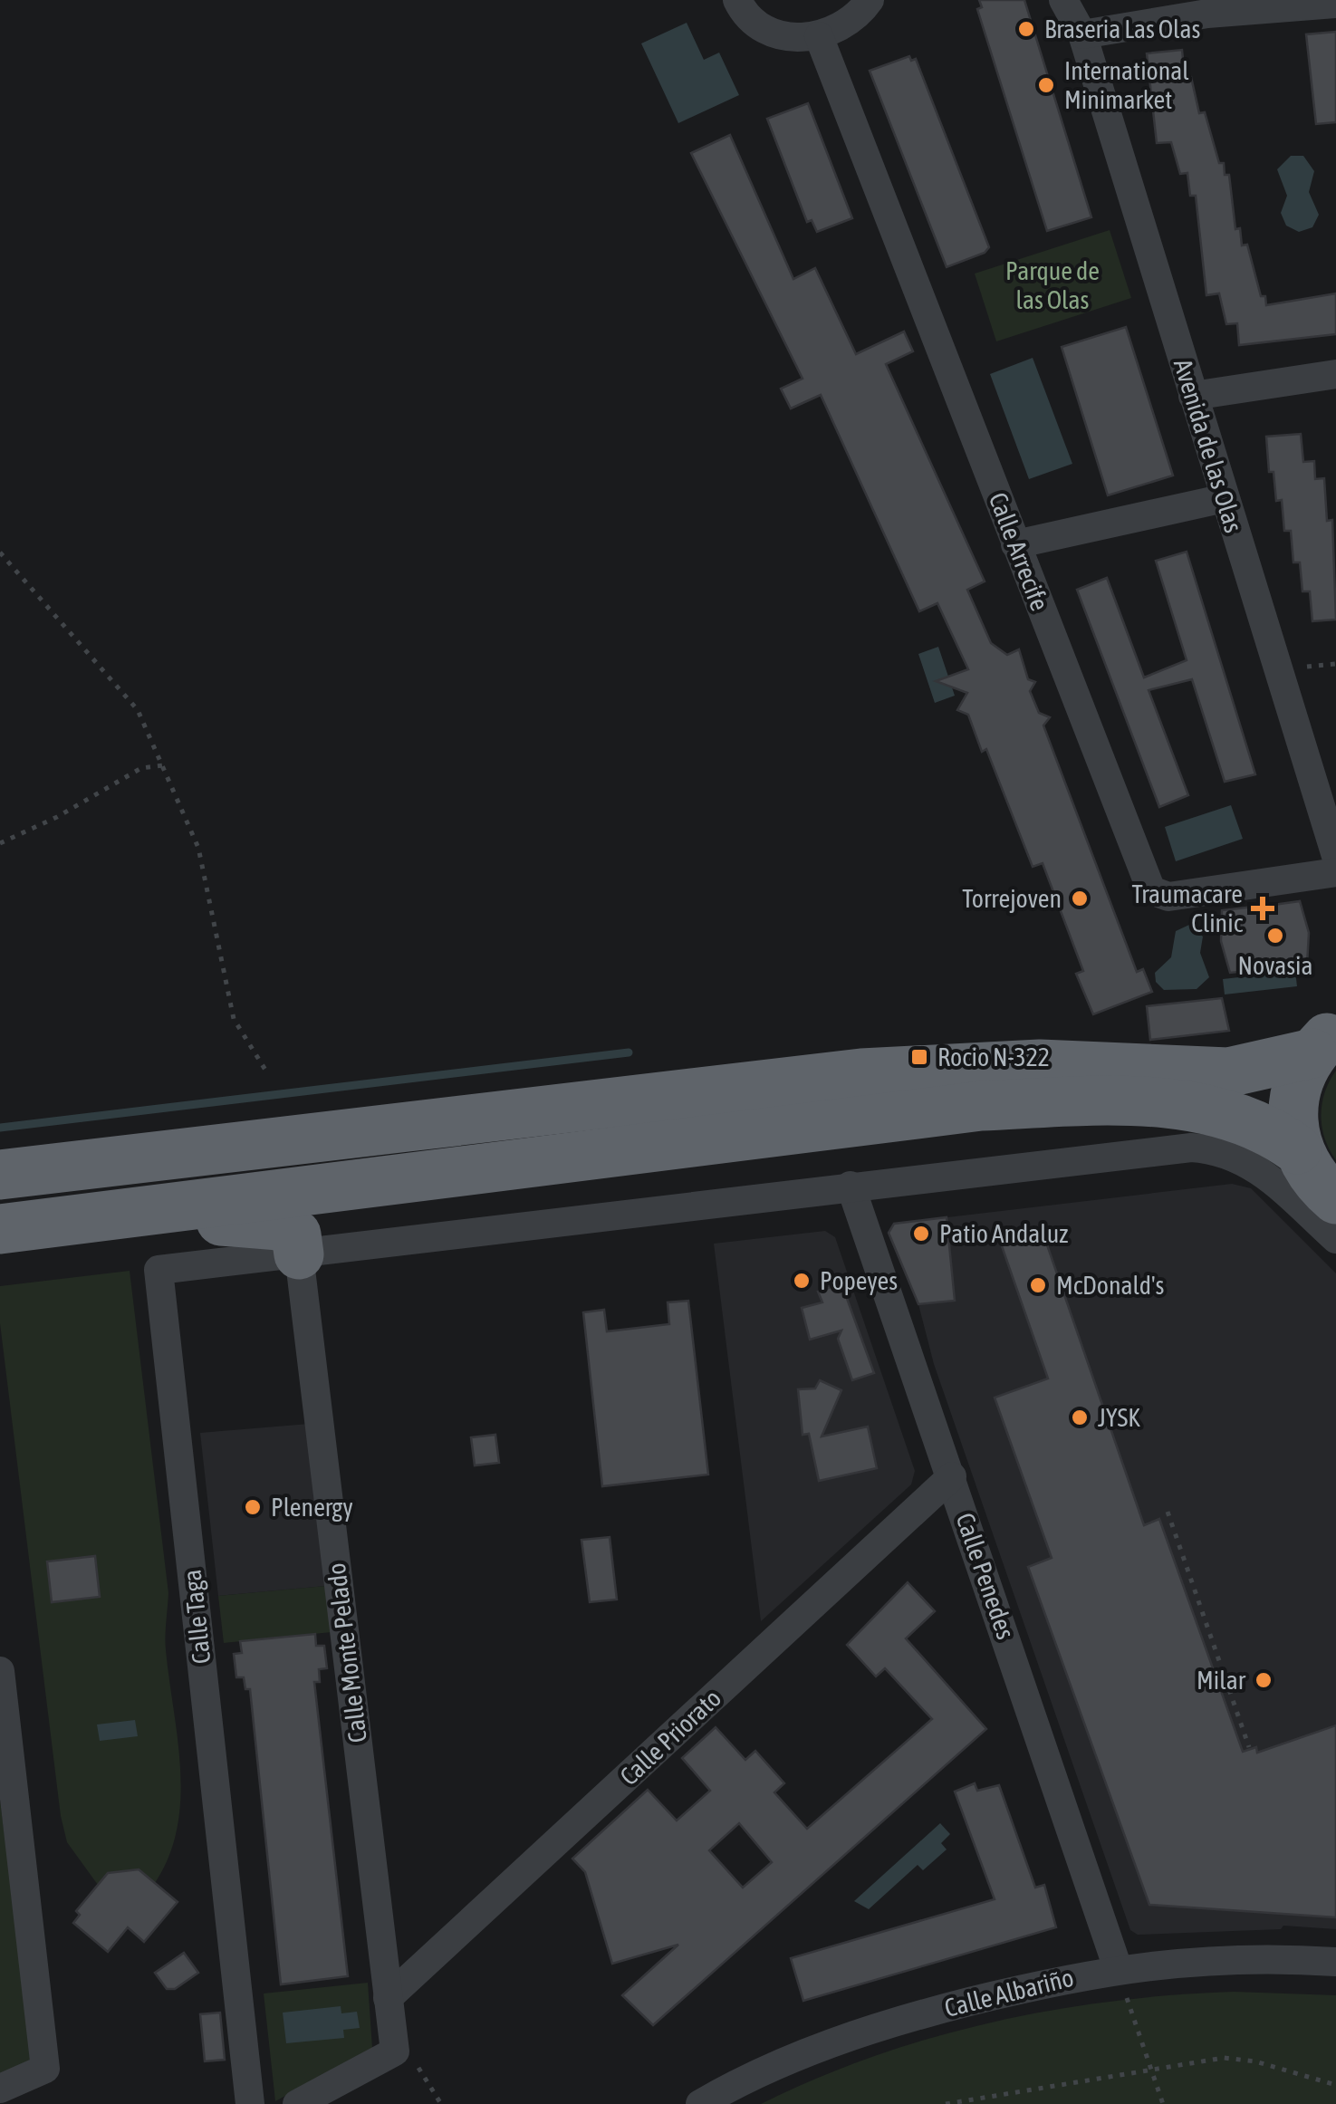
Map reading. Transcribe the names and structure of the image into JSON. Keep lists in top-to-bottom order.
{
  "streets": {
    "street": [
      "Avenida de las Olas",
      "Calle Arrecife",
      "Calle Penedes",
      "Calle Taga",
      "Calle Monte Pelado",
      "Calle Priorato",
      "Calle Albariño"
    ]
  },
  "crossings": [
    ["Calle Penedes", "Calle Priorato"],
    ["Calle Penedes", "Calle Albariño"],
    ["Calle Taga", "Calle Monte Pelado"],
    ["Calle Monte Pelado", "Calle Priorato"]
  ],
  "parks": ["Parque de las Olas"],
  "places": {
    "other": [
      "Braseria Las Olas",
      "International Minimarket",
      "Torrejoven",
      "Novasia",
      "Patio Andaluz",
      "Popeyes",
      "McDonald's",
      "JYSK",
      "Plenergy",
      "Milar"
    ],
    "health": ["Traumacare Clinic"],
    "transit": ["Rocio N-322"]
  }
}
